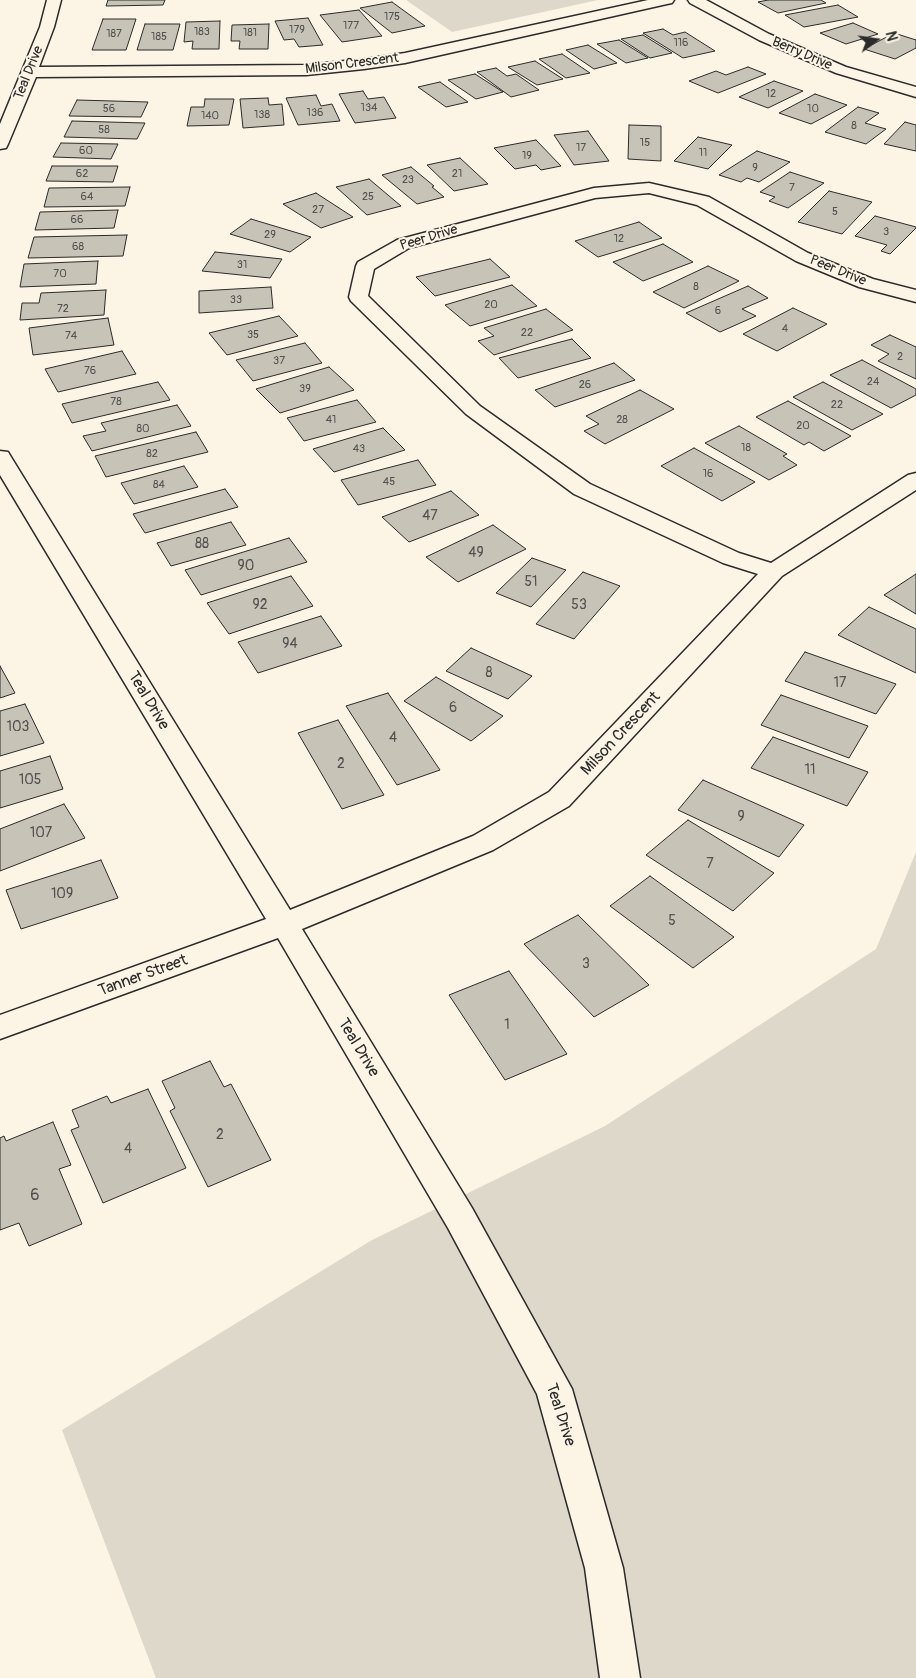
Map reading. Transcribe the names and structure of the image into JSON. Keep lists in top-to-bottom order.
{
  "streets": {
    "street": [
      "Berry Drive",
      "Milson Crescent",
      "Teal Drive",
      "Peer Drive",
      "Tanner Street"
    ]
  },
  "crossings": [
    ["Milson Crescent", "Teal Drive"],
    ["Milson Crescent", "Peer Drive"],
    ["Milson Crescent", "Tanner Street"],
    ["Teal Drive", "Tanner Street"]
  ],
  "house_numbers": [
    "175",
    "177",
    "179",
    "183",
    "181",
    "187",
    "185",
    "116",
    "12",
    "134",
    "56",
    "10",
    "136",
    "138",
    "140",
    "8",
    "58",
    "15",
    "17",
    "60",
    "11",
    "19",
    "9",
    "62",
    "21",
    "23",
    "7",
    "64",
    "25",
    "27",
    "5",
    "66",
    "3",
    "29",
    "12",
    "68",
    "31",
    "70",
    "8",
    "33",
    "20",
    "72",
    "6",
    "4",
    "22",
    "35",
    "74",
    "2",
    "37",
    "76",
    "24",
    "26",
    "39",
    "78",
    "22",
    "41",
    "28",
    "20",
    "80",
    "18",
    "43",
    "82",
    "16",
    "45",
    "84",
    "47",
    "88",
    "49",
    "90",
    "51",
    "92",
    "53",
    "94",
    "8",
    "17",
    "6",
    "103",
    "4",
    "2",
    "11",
    "105",
    "9",
    "107",
    "7",
    "109",
    "5",
    "3",
    "1",
    "2",
    "4",
    "6"
  ],
  "north": "right"
}
